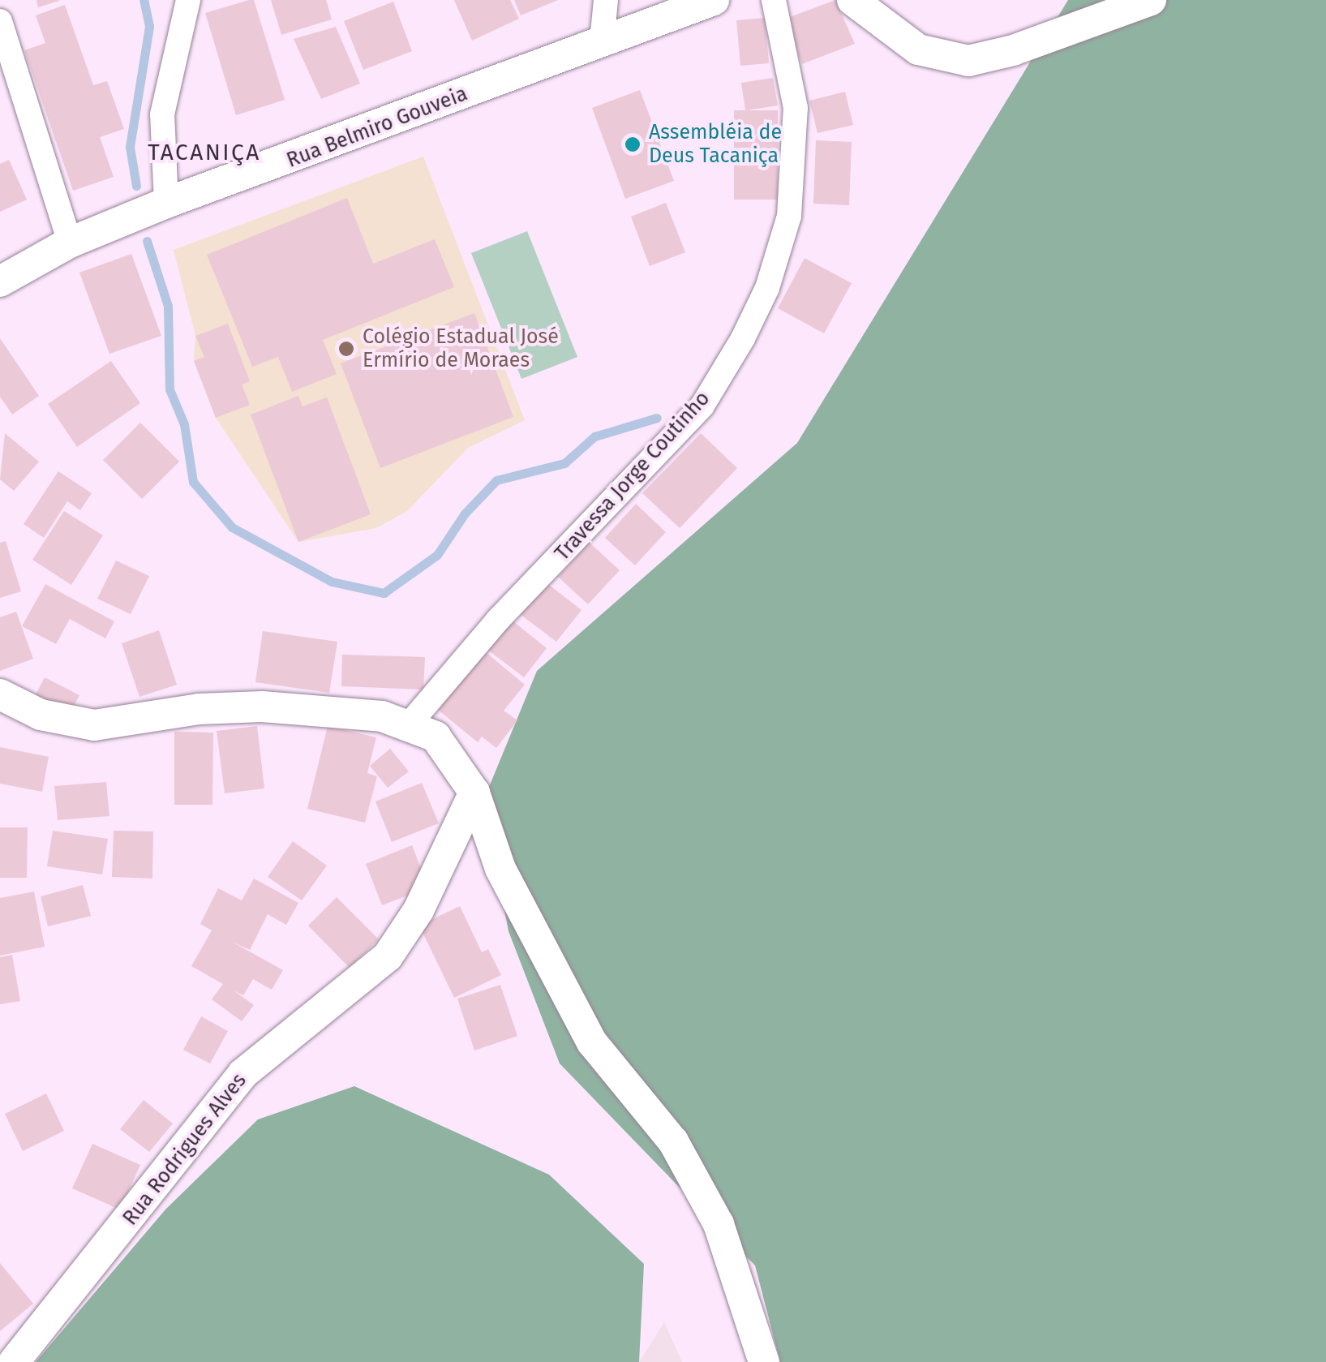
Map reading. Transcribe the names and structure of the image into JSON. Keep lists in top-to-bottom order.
{
  "streets": {
    "street": ["Rua Belmiro Gouveia", "Travessa Jorge Coutinho", "Rua Rodrigues Alves"]
  },
  "districts": ["TACANIÇA"],
  "places": ["Assembléia de Deus Tacaniça", "Colégio Estadual José Ermírio de Moraes"]
}
